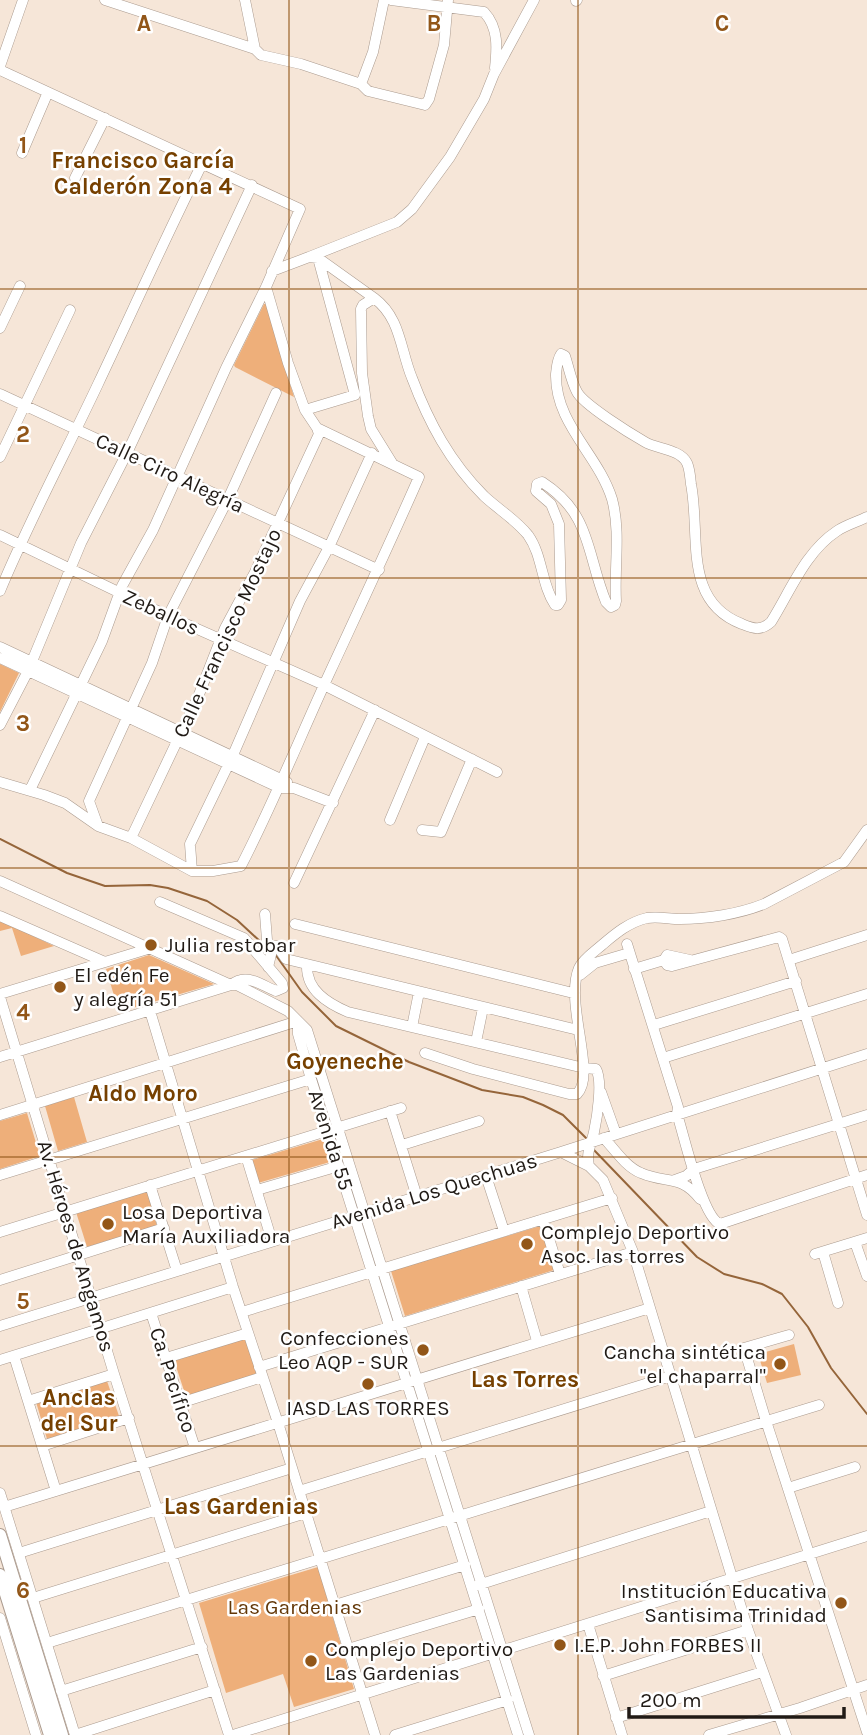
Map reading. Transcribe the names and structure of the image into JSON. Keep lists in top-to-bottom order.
{
  "streets": {
    "street": [
      "Calle Ciro Alegría",
      "Zeballos",
      "Calle Francisco Mostajo",
      "Avenida 55",
      "Avenida Los Quechuas",
      "Av. Héroes de Angamos",
      "Ca. Pacífico"
    ]
  },
  "crossings": [
    ["Calle Ciro Alegría", "Calle Francisco Mostajo"],
    ["Zeballos", "Calle Francisco Mostajo"],
    ["Avenida 55", "Avenida Los Quechuas"],
    ["Avenida Los Quechuas", "Av. Héroes de Angamos"]
  ],
  "districts": [
    "Francisco García Calderón Zona 4",
    "Goyeneche",
    "Aldo Moro",
    "Las Torres",
    "Anclas del Sur",
    "Las Gardenias"
  ],
  "parks": ["Las Gardenias"],
  "places": [
    "Julia restobar",
    "El edén Fe y alegría 51",
    "Losa Deportiva María Auxiliadora",
    "Complejo Deportivo Asoc. las torres",
    "Confecciones Leo AQP - SUR",
    "Cancha sintética \"el chaparral\"",
    "IASD LAS TORRES",
    "Institución Educativa Santisima Trinidad",
    "I.E.P. John FORBES II",
    "Complejo Deportivo Las Gardenias"
  ],
  "scale_bar": "200 m",
  "grid": {
    "columns": ["A", "B", "C"],
    "rows": [
      "1",
      "2",
      "3",
      "4",
      "5",
      "6"
    ]
  }
}
